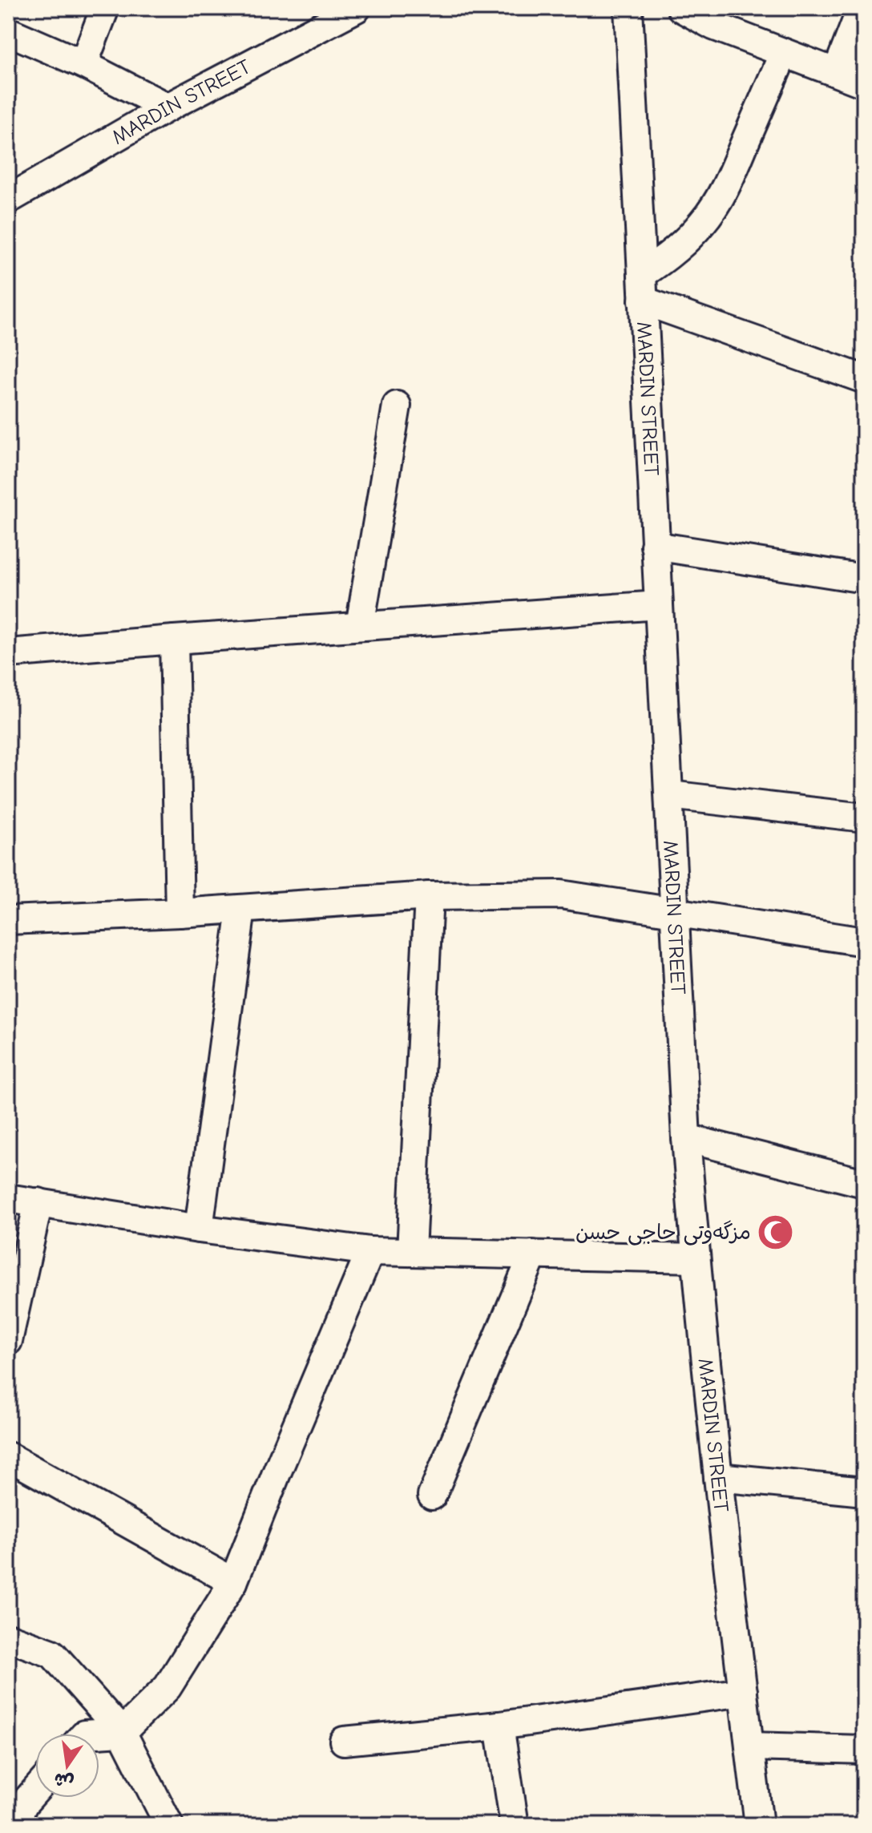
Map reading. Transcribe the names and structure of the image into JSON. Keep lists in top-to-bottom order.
{
  "streets": {
    "street": ["MARDIN STREET"]
  },
  "places": {
    "mosque": ["مزگەوتی حاجی حسن"]
  },
  "north": "bottom"
}
